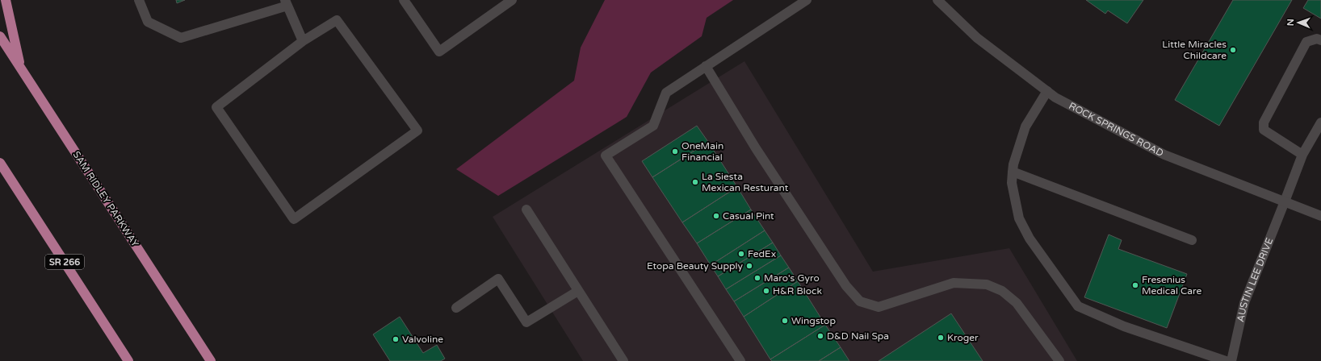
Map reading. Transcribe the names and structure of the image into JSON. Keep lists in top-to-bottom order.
{
  "streets": {
    "main road": ["SAM RIDLEY PARKWAY", "SR 266"],
    "street": ["ROCK SPRINGS ROAD", "AUSTIN LEE DRIVE"]
  },
  "crossings": [
    ["ROCK SPRINGS ROAD", "AUSTIN LEE DRIVE"]
  ],
  "places": [
    "Little Miracles Childcare",
    "OneMain Financial",
    "La Siesta Mexican Resturant",
    "Casual Pint",
    "FedEx",
    "Etopa Beauty Supply",
    "Maro's Gyro",
    "Fresenius Medical Care",
    "H&R Block",
    "Wingstop",
    "D&D Nail Spa",
    "Kroger",
    "Valvoline"
  ],
  "north": "left"
}
